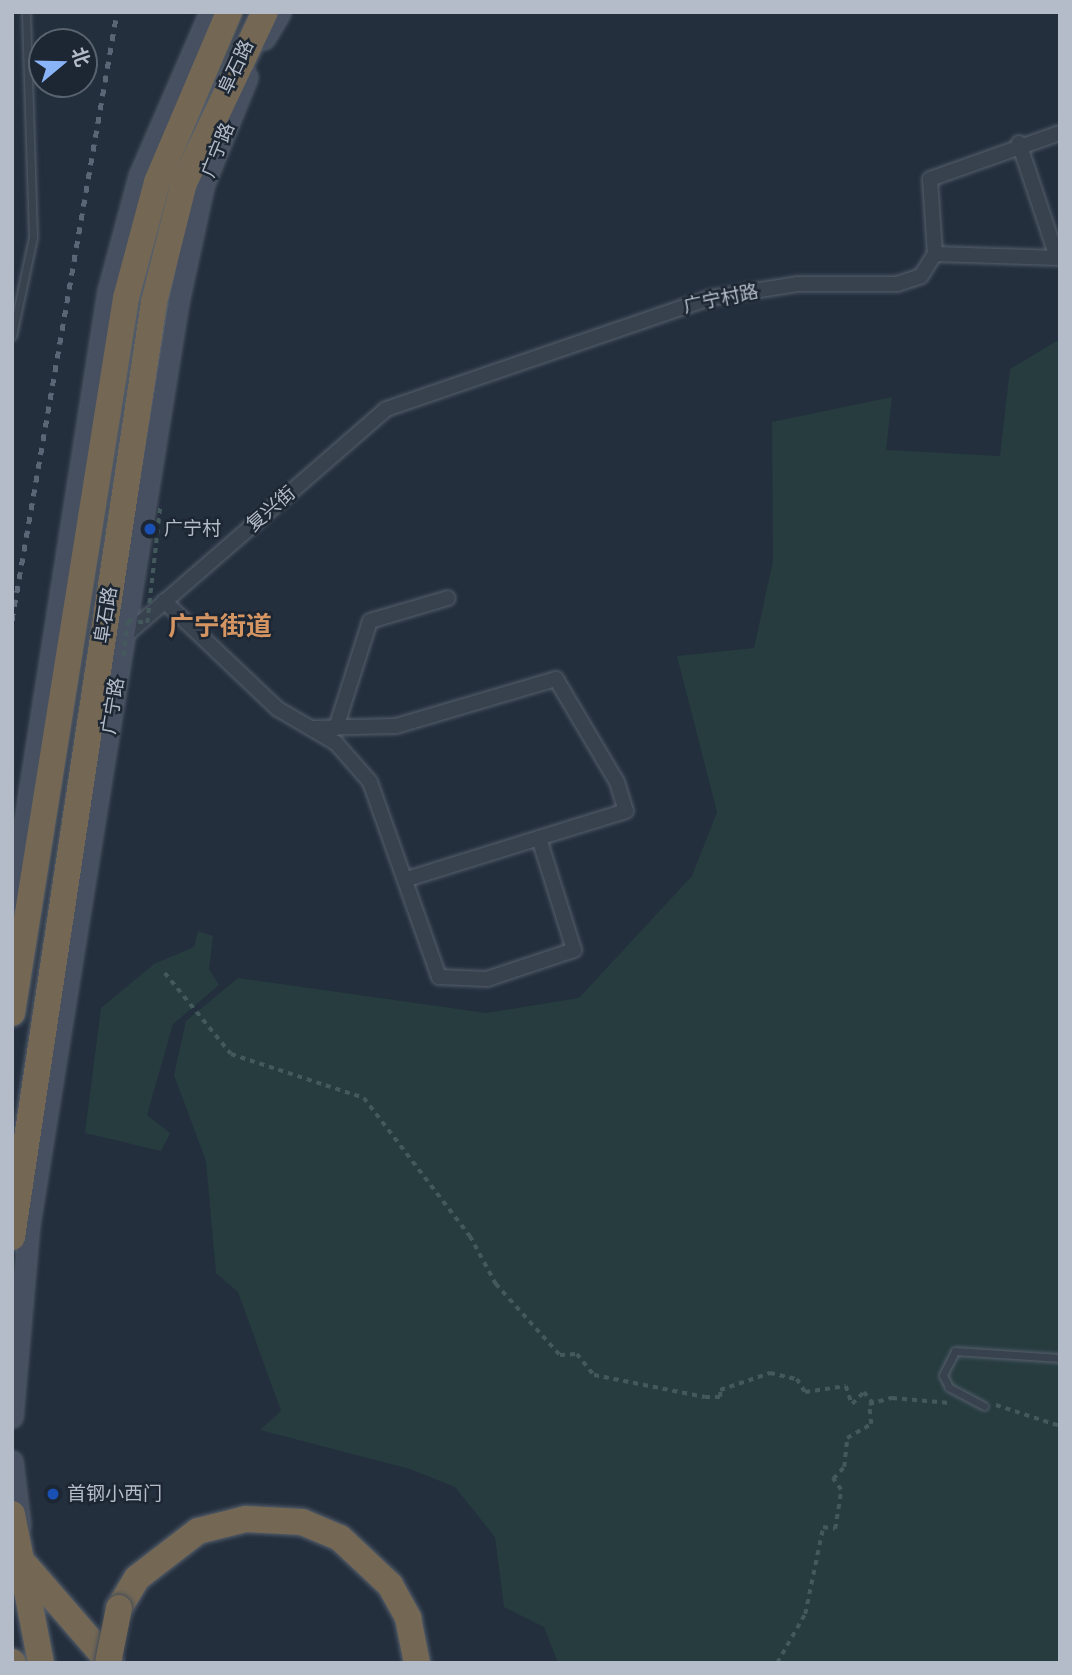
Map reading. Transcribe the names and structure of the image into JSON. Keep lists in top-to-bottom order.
{
  "streets": {
    "highway": ["阜石路"],
    "street": ["广宁路", "广宁村路", "复兴街"]
  },
  "crossings": [
    ["广宁路", "复兴街"],
    ["广宁村路", "复兴街"]
  ],
  "districts": ["广宁街道"],
  "places": ["广宁村", "首钢小西门"],
  "north": "right"
}
